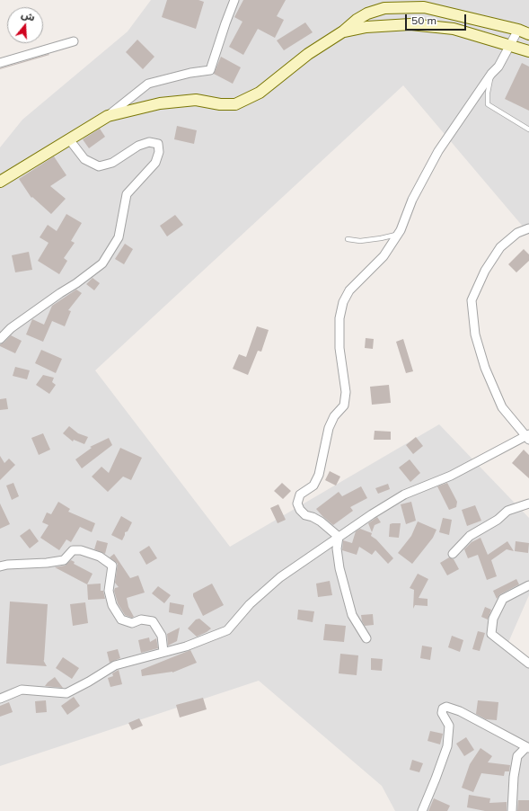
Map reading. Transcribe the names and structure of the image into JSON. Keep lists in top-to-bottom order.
{
  "scale_bar": "50 m",
  "north": "top"
}
